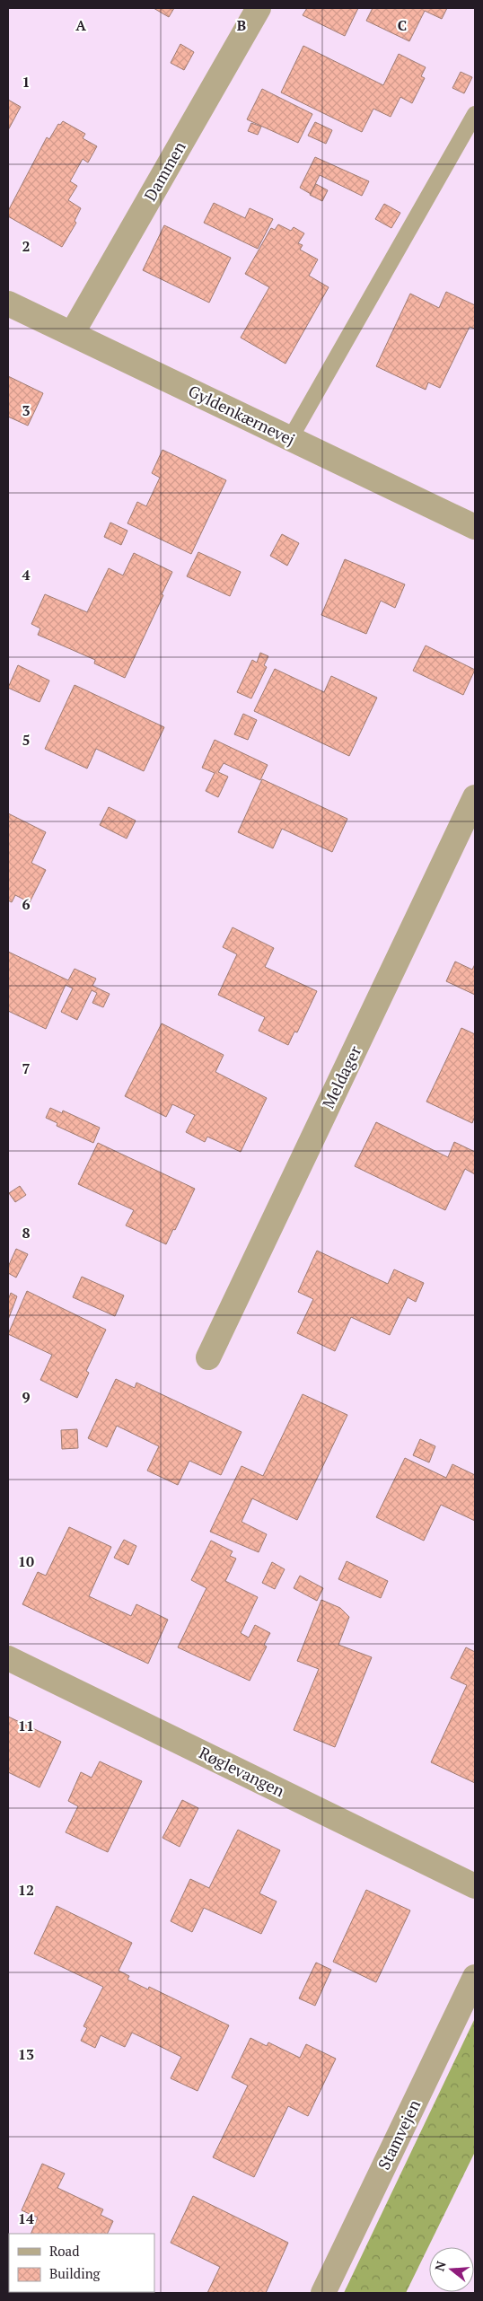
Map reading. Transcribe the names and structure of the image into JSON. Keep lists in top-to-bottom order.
{
  "streets": {
    "street": [
      "Dammen",
      "Gyldenkærnevej",
      "Meldager",
      "Røglevangen",
      "Stamvejen"
    ]
  },
  "crossings": [
    ["Dammen", "Gyldenkærnevej"]
  ],
  "legend": ["Road", "Building"],
  "north": "left",
  "grid": {
    "columns": ["A", "B", "C"],
    "rows": [
      "1",
      "2",
      "3",
      "4",
      "5",
      "6",
      "7",
      "8",
      "9",
      "10",
      "11",
      "12",
      "13",
      "14"
    ]
  }
}
